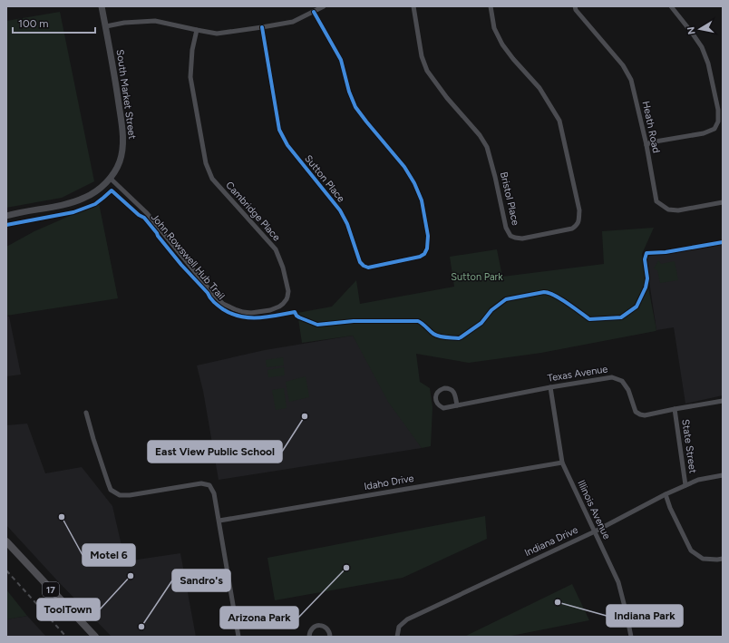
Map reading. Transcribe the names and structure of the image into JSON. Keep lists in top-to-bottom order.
{
  "streets": {
    "highway": ["17"],
    "main road": ["South Market Street"],
    "street": [
      "Heath Road",
      "Sutton Place",
      "Bristol Place",
      "Cambridge Place",
      "Texas Avenue",
      "State Street",
      "Idaho Drive",
      "Illinois Avenue",
      "Indiana Drive"
    ],
    "cycle path": ["John Rowswell Hub Trail"]
  },
  "crossings": [
    ["South Market Street", "Cambridge Place"],
    ["Texas Avenue", "State Street"],
    ["Texas Avenue", "Illinois Avenue"],
    ["State Street", "Indiana Drive"],
    ["Idaho Drive", "Illinois Avenue"],
    ["Illinois Avenue", "Indiana Drive"]
  ],
  "parks": ["Sutton Park"],
  "places": [
    "East View Public School",
    "Motel 6",
    "Arizona Park",
    "ToolTown",
    "Indiana Park",
    "Sandro's"
  ],
  "scale_bar": "100 m",
  "north": "left"
}
